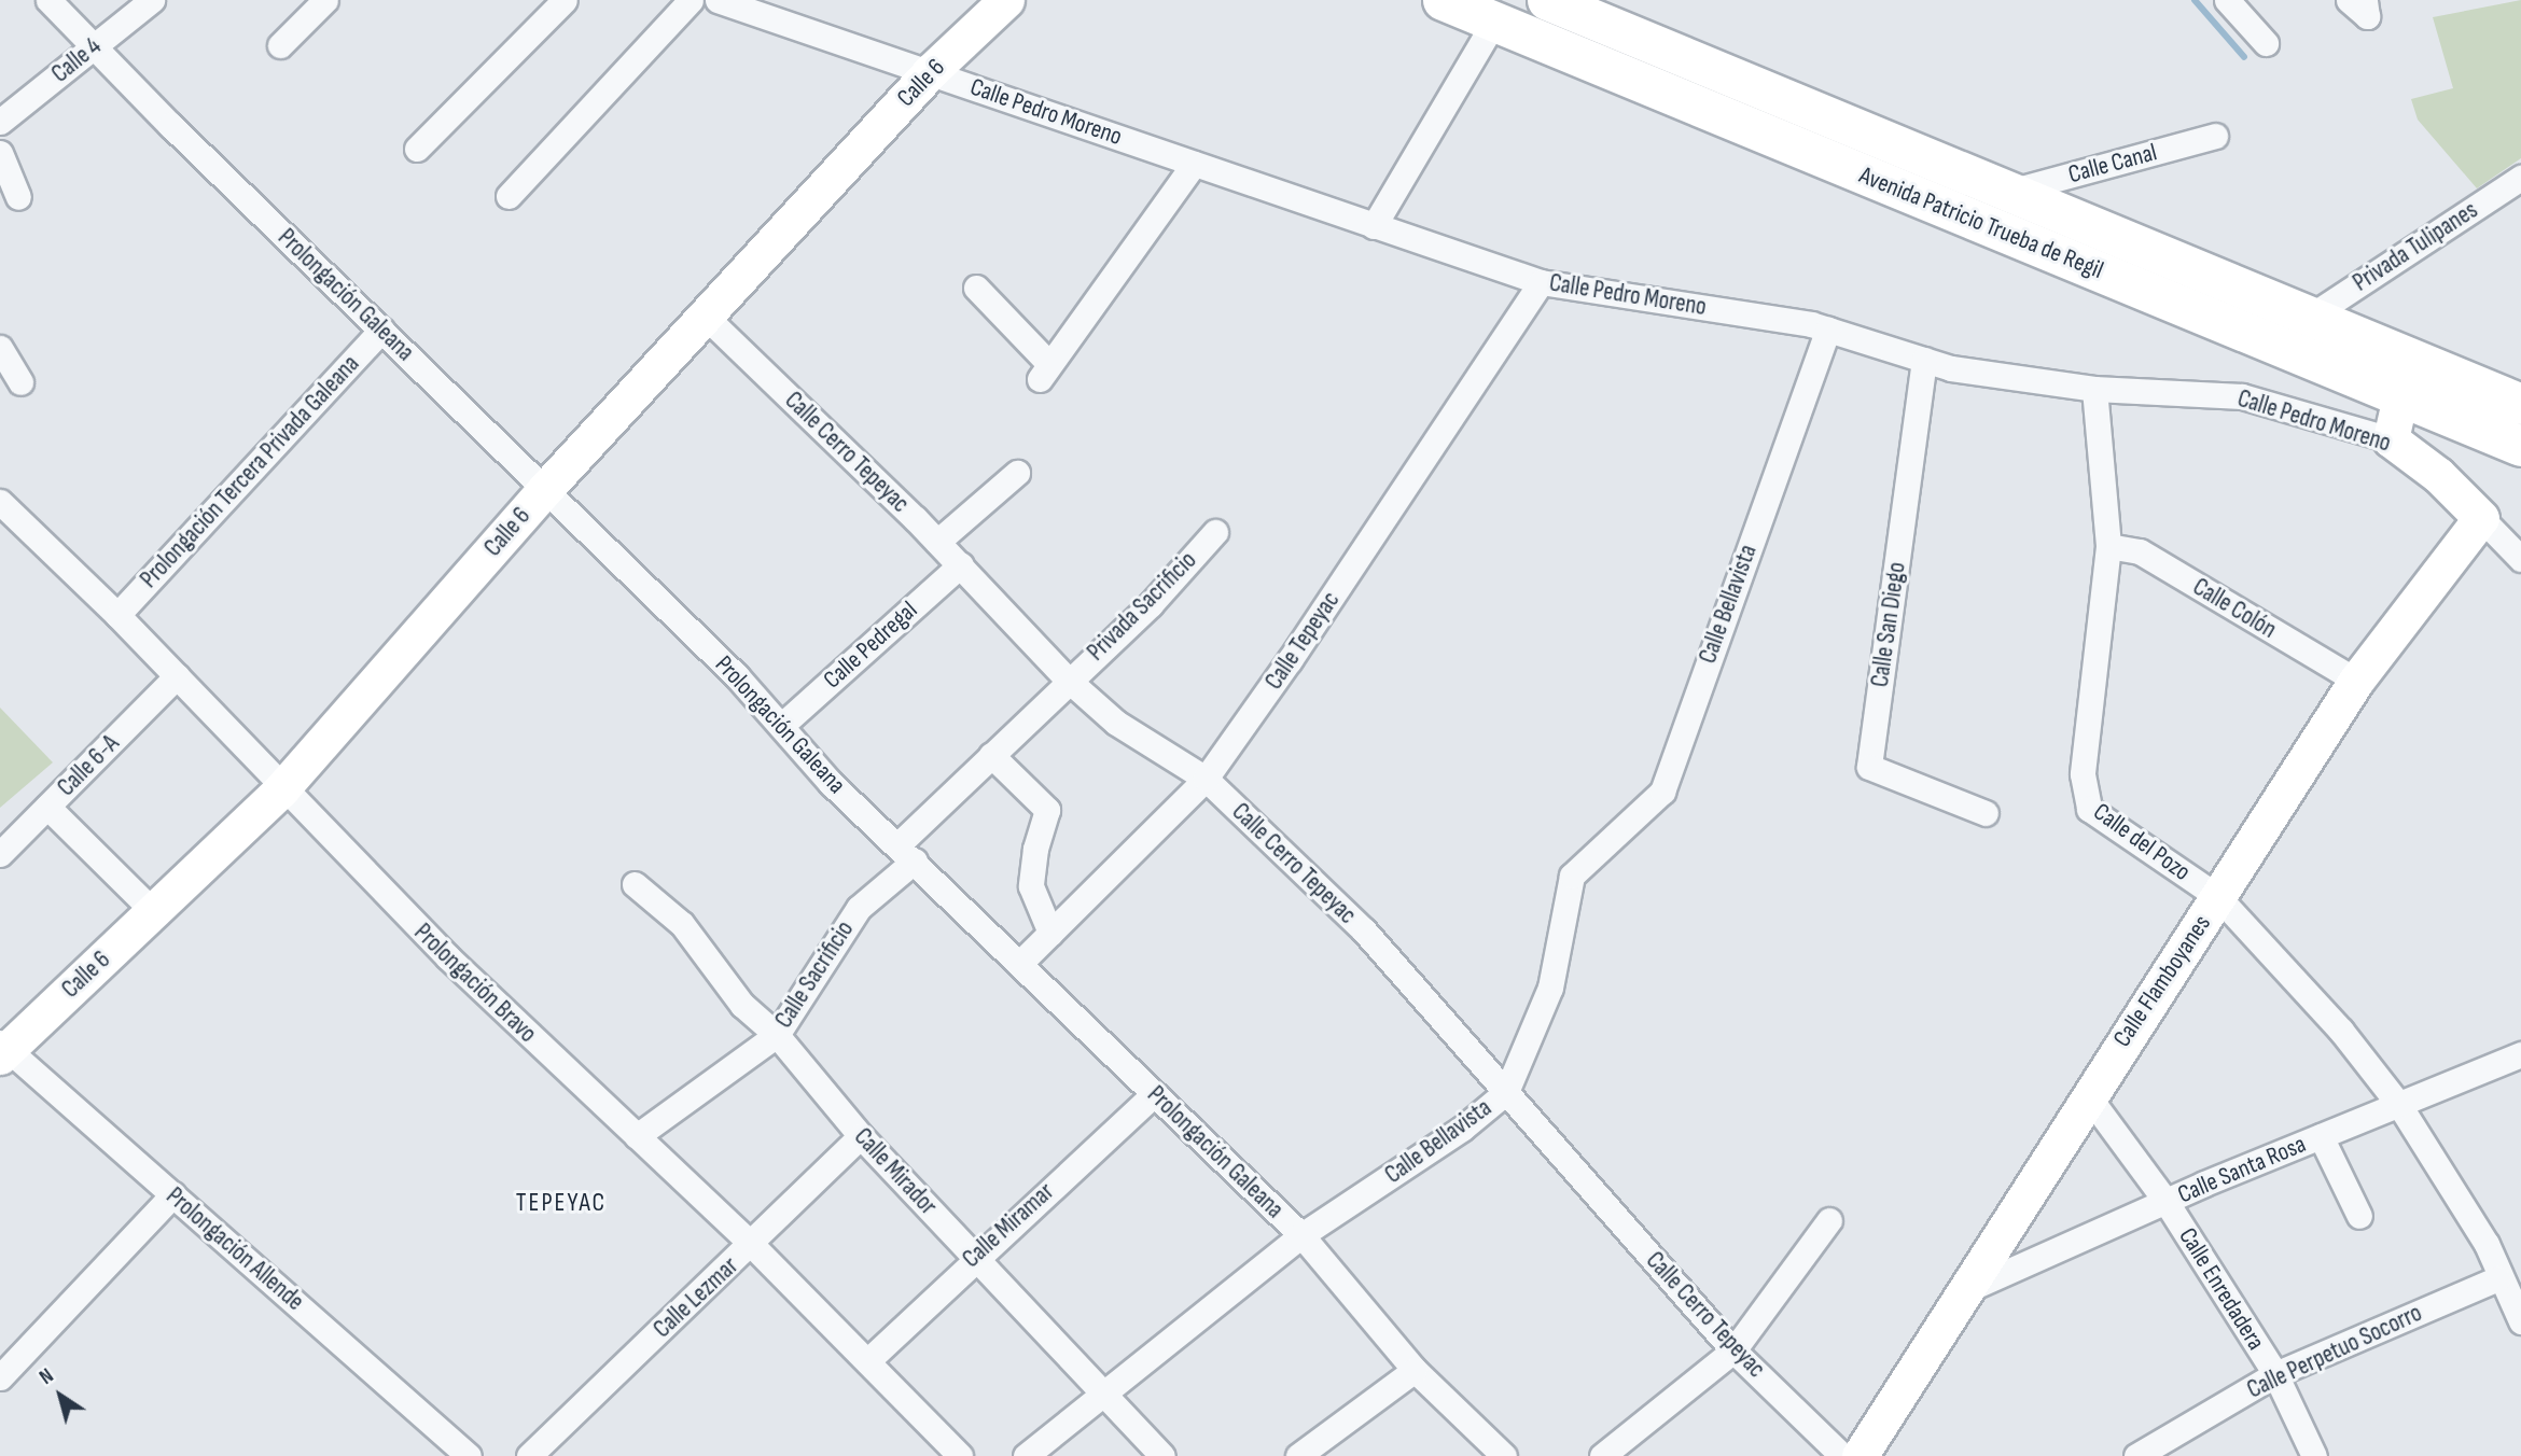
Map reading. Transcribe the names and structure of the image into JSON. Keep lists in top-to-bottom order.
{
  "streets": {
    "main road": ["Avenida Patricio Trueba de Regil"],
    "street": [
      "Calle 4",
      "Calle 6",
      "Calle Pedro Moreno",
      "Calle Canal",
      "Privada Tulipanes",
      "Prolongación Galeana",
      "Calle Cerro Tepeyac",
      "Prolongación Tercera Privada Galeana",
      "Calle Bellavista",
      "Privada Sacrificio",
      "Calle Colón",
      "Calle San Diego",
      "Calle Tepeyac",
      "Calle Pedregal",
      "Calle 6-A",
      "Calle del Pozo",
      "Calle Sacrificio",
      "Calle Flamboyanes",
      "Prolongación Bravo",
      "Calle Santa Rosa",
      "Calle Mirador",
      "Calle Miramar",
      "Prolongación Allende",
      "Calle Enredadera",
      "Calle Lezmar",
      "Calle Perpetuo Socorro"
    ]
  },
  "crossings": [
    ["Calle 4", "Prolongación Galeana"],
    ["Calle 6", "Calle Pedro Moreno"],
    ["Calle 6", "Prolongación Galeana"],
    ["Calle 6", "Calle Cerro Tepeyac"],
    ["Calle 6", "Prolongación Bravo"],
    ["Calle 6", "Prolongación Allende"],
    ["Calle Pedro Moreno", "Calle Bellavista"],
    ["Calle Pedro Moreno", "Calle San Diego"],
    ["Calle Pedro Moreno", "Calle Tepeyac"],
    ["Calle Pedro Moreno", "Calle del Pozo"],
    ["Calle Pedro Moreno", "Calle Flamboyanes"],
    ["Calle Canal", "Avenida Patricio Trueba de Regil"],
    ["Avenida Patricio Trueba de Regil", "Privada Tulipanes"],
    ["Prolongación Galeana", "Prolongación Tercera Privada Galeana"],
    ["Prolongación Galeana", "Calle Bellavista"],
    ["Prolongación Galeana", "Calle Tepeyac"],
    ["Prolongación Galeana", "Calle Pedregal"],
    ["Prolongación Galeana", "Calle Sacrificio"],
    ["Prolongación Galeana", "Calle Miramar"],
    ["Calle Cerro Tepeyac", "Calle Bellavista"],
    ["Calle Cerro Tepeyac", "Privada Sacrificio"],
    ["Calle Cerro Tepeyac", "Calle Tepeyac"],
    ["Calle Cerro Tepeyac", "Calle Pedregal"],
    ["Calle Cerro Tepeyac", "Calle Sacrificio"],
    ["Prolongación Tercera Privada Galeana", "Prolongación Bravo"],
    ["Calle Bellavista", "Calle Mirador"],
    ["Privada Sacrificio", "Calle Sacrificio"],
    ["Calle Colón", "Calle del Pozo"],
    ["Calle Colón", "Calle Flamboyanes"],
    ["Calle 6-A", "Prolongación Bravo"],
    ["Calle del Pozo", "Calle Flamboyanes"],
    ["Calle del Pozo", "Calle Santa Rosa"],
    ["Calle del Pozo", "Calle Perpetuo Socorro"],
    ["Calle Sacrificio", "Prolongación Bravo"],
    ["Calle Sacrificio", "Calle Mirador"],
    ["Calle Flamboyanes", "Calle Santa Rosa"],
    ["Calle Flamboyanes", "Calle Enredadera"],
    ["Prolongación Bravo", "Calle Miramar"],
    ["Prolongación Bravo", "Calle Lezmar"],
    ["Calle Santa Rosa", "Calle Enredadera"],
    ["Calle Mirador", "Calle Miramar"],
    ["Calle Mirador", "Calle Lezmar"],
    ["Calle Enredadera", "Calle Perpetuo Socorro"]
  ],
  "districts": ["TEPEYAC"],
  "north": "top left"
}
